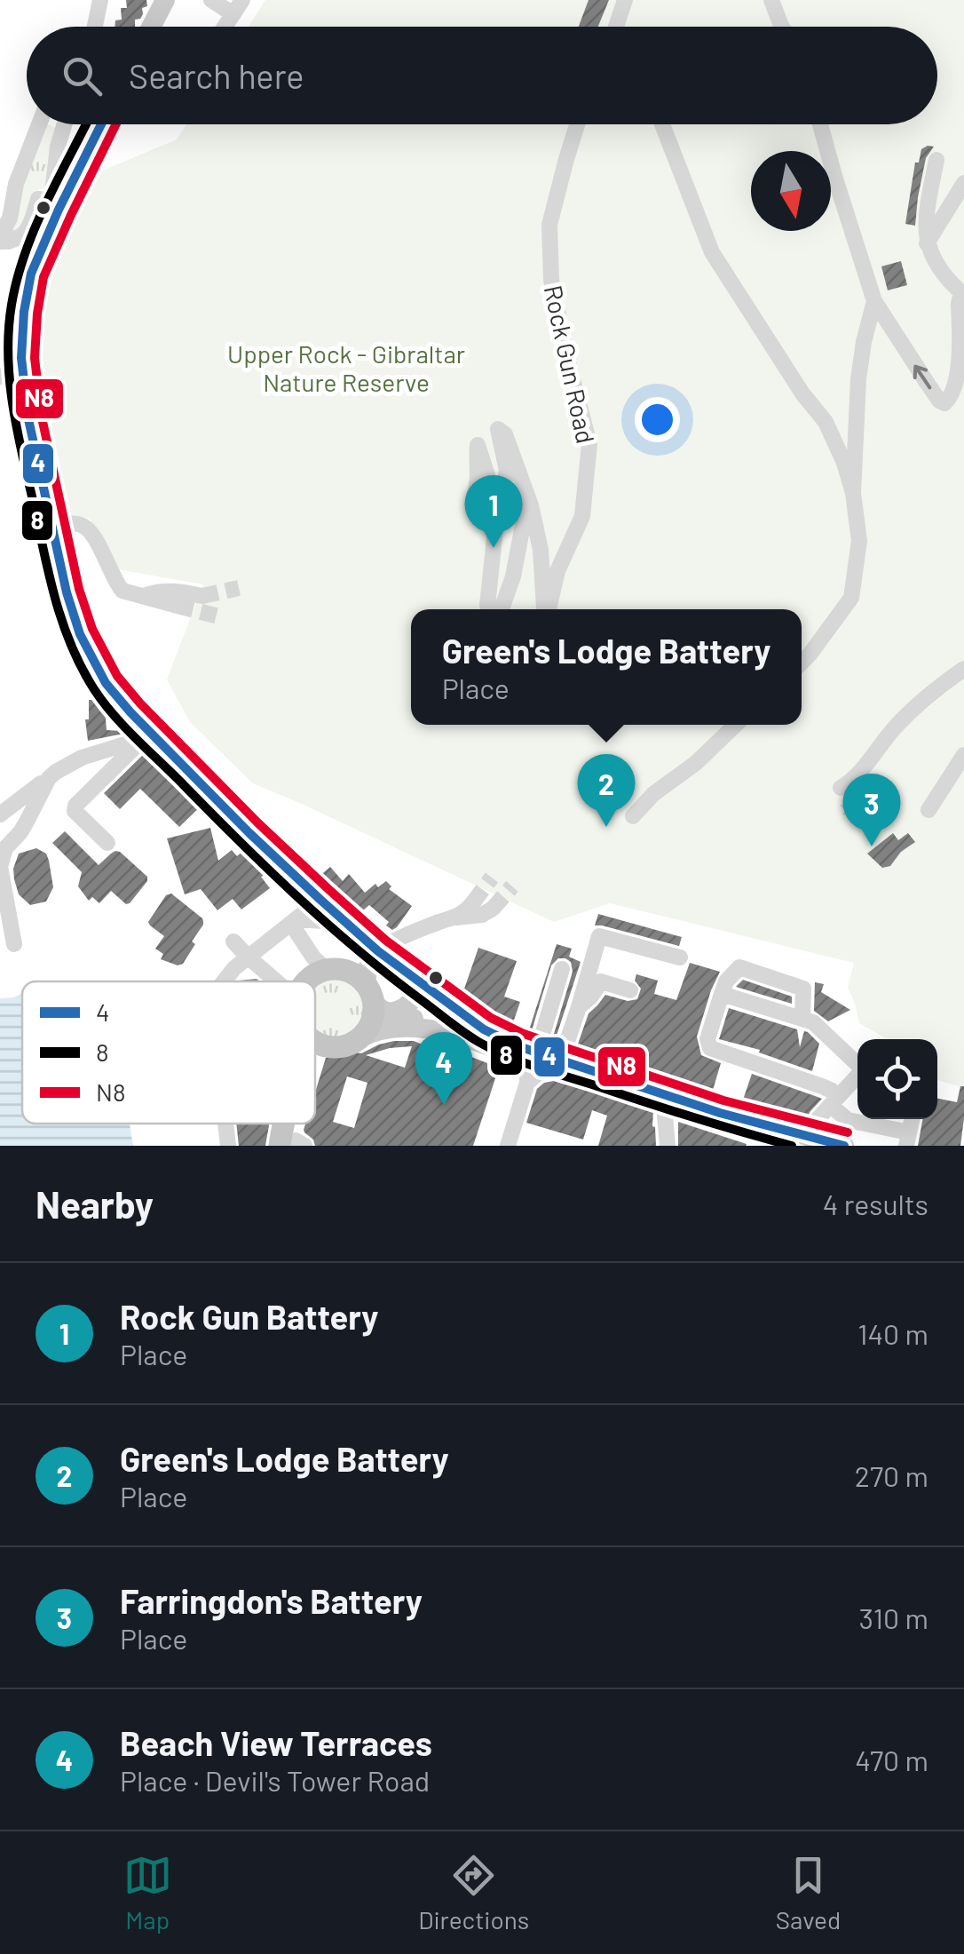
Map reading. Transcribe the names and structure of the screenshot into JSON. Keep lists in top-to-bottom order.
{
  "streets": {
    "street": ["Rock Gun Road"]
  },
  "parks": ["Upper Rock - Gibraltar Nature Reserve"],
  "lines": ["transit line 4", "transit line 8", "transit line N8"],
  "legend": ["4", "8", "N8"],
  "north": "bottom",
  "page": {
    "search": "Search here",
    "pins": [
      "1",
      "2",
      "3",
      "4"
    ],
    "popup": ["Green's Lodge Battery", "Place"],
    "heading": ["Nearby", "4 results"],
    "list": [
      {
        "mark": "1",
        "name": "Rock Gun Battery",
        "note": "Place",
        "value": "140 m"
      },
      {
        "mark": "2",
        "name": "Green's Lodge Battery",
        "note": "Place",
        "value": "270 m"
      },
      {
        "mark": "3",
        "name": "Farringdon's Battery",
        "note": "Place",
        "value": "310 m"
      },
      {
        "mark": "4",
        "name": "Beach View Terraces",
        "note": "Place · Devil's Tower Road",
        "value": "470 m"
      }
    ],
    "nav": ["Map", "Directions", "Saved"]
  }
}
